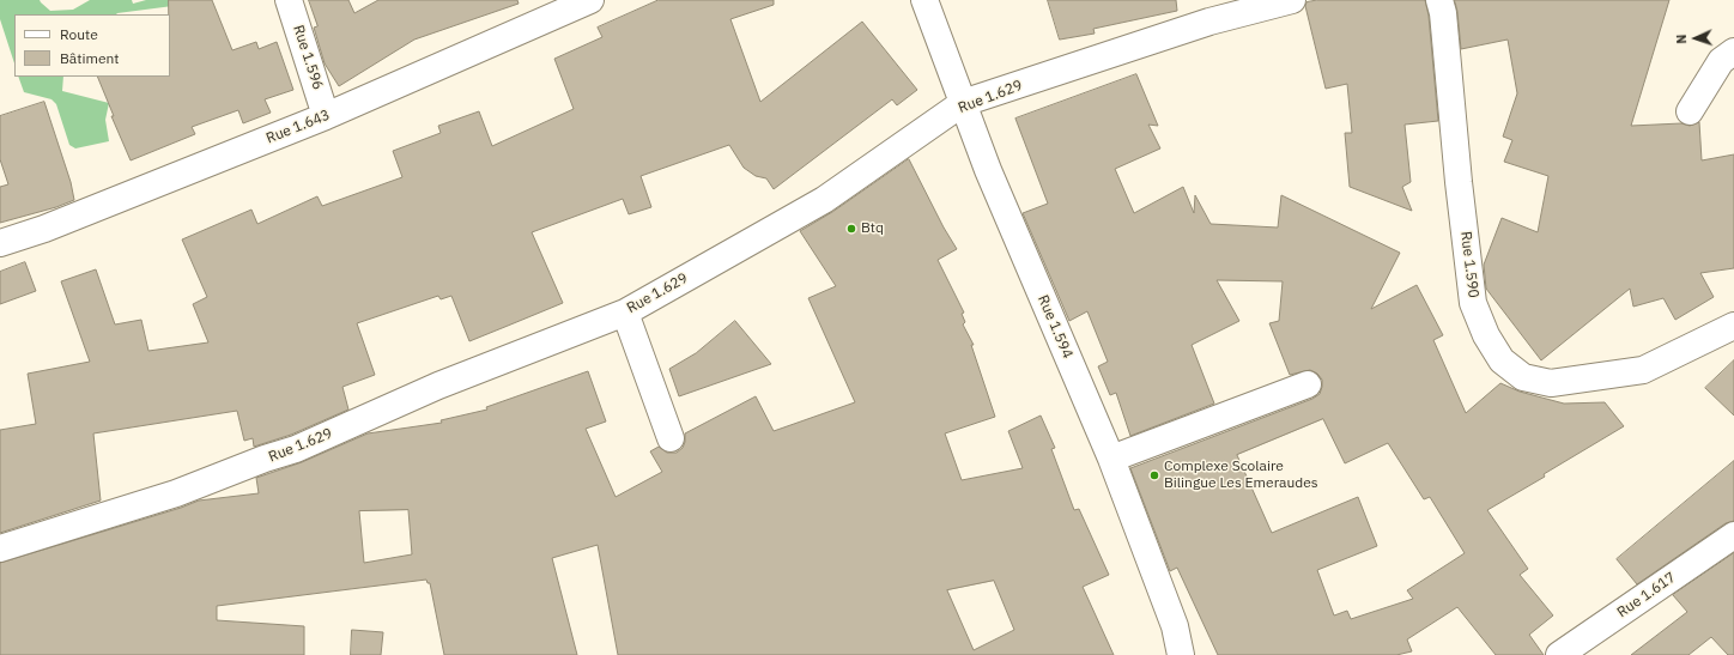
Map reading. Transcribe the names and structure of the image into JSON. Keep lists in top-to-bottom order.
{
  "streets": {
    "street": [
      "Rue 1.596",
      "Rue 1.629",
      "Rue 1.643",
      "Rue 1.590",
      "Rue 1.594",
      "Rue 1.617"
    ]
  },
  "crossings": [
    ["Rue 1.596", "Rue 1.643"],
    ["Rue 1.629", "Rue 1.594"]
  ],
  "places": ["Btq", "Complexe Scolaire Bilingue Les Emeraudes"],
  "legend": ["Route", "Bâtiment"],
  "north": "left"
}
